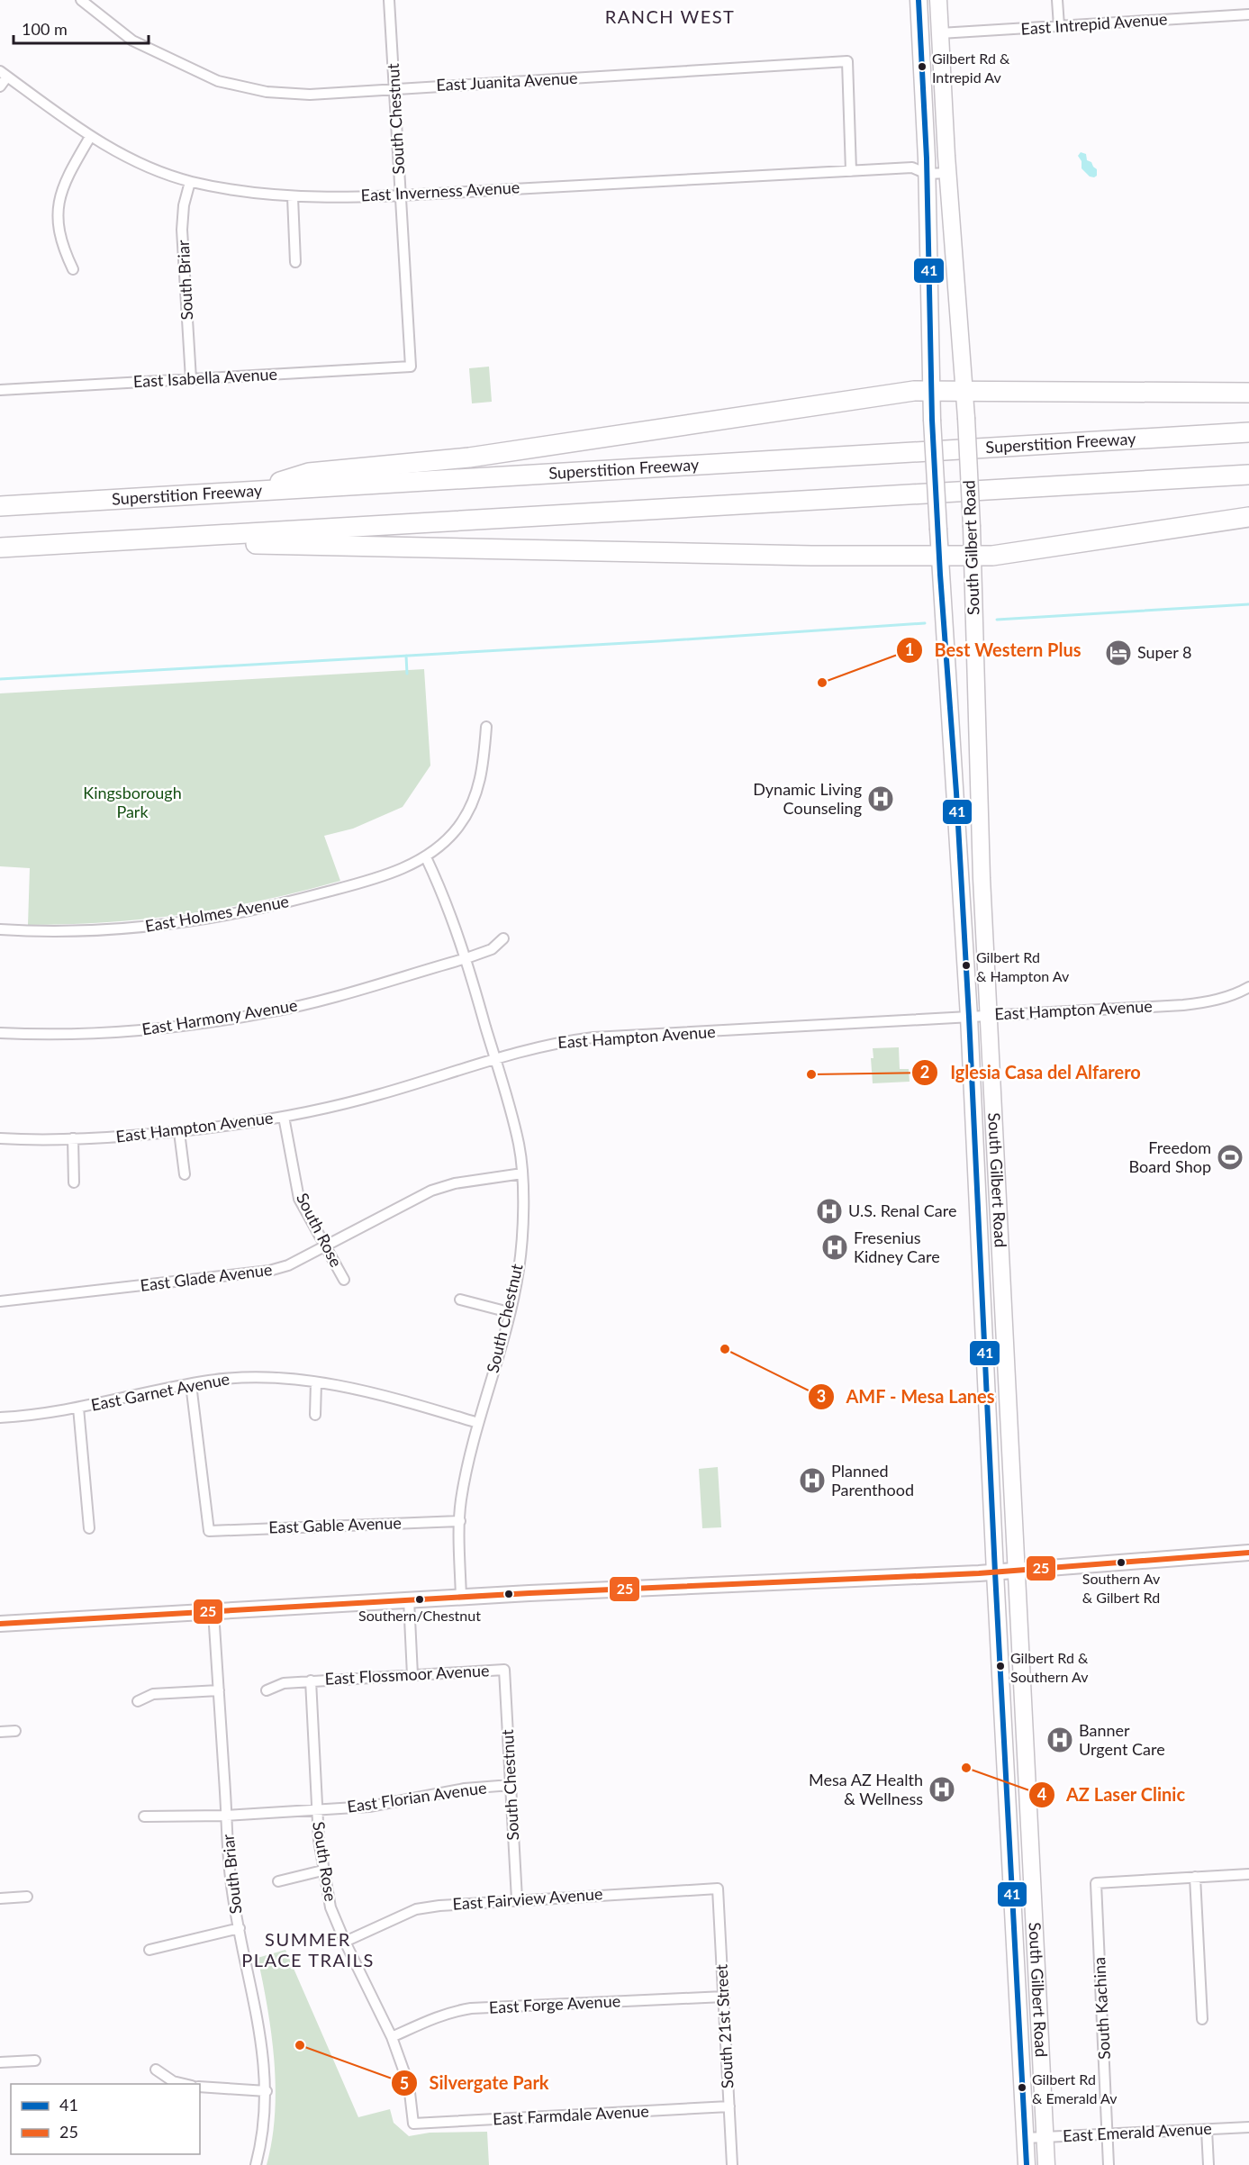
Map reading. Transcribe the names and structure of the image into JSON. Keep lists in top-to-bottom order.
{
  "streets": {
    "highway": ["Superstition Freeway"],
    "main road": ["South Gilbert Road"],
    "street": [
      "East Intrepid Avenue",
      "East Juanita Avenue",
      "South Chestnut",
      "East Inverness Avenue",
      "South Briar",
      "East Isabella Avenue",
      "East Holmes Avenue",
      "East Hampton Avenue",
      "East Harmony Avenue",
      "South Rose",
      "East Glade Avenue",
      "East Garnet Avenue",
      "East Gable Avenue",
      "East Flossmoor Avenue",
      "East Florian Avenue",
      "East Fairview Avenue",
      "East Forge Avenue",
      "South Kachina",
      "South 21st Street",
      "East Farmdale Avenue",
      "East Emerald Avenue"
    ]
  },
  "crossings": [
    ["East Intrepid Avenue", "South Gilbert Road"],
    ["East Juanita Avenue", "South Chestnut"],
    ["East Juanita Avenue", "East Inverness Avenue"],
    ["South Chestnut", "East Inverness Avenue"],
    ["South Chestnut", "East Isabella Avenue"],
    ["South Chestnut", "East Holmes Avenue"],
    ["South Chestnut", "East Hampton Avenue"],
    ["South Chestnut", "East Harmony Avenue"],
    ["South Chestnut", "East Glade Avenue"],
    ["South Chestnut", "East Garnet Avenue"],
    ["South Chestnut", "East Gable Avenue"],
    ["South Chestnut", "East Flossmoor Avenue"],
    ["South Chestnut", "East Florian Avenue"],
    ["South Chestnut", "East Fairview Avenue"],
    ["East Inverness Avenue", "South Briar"],
    ["East Inverness Avenue", "South Gilbert Road"],
    ["South Briar", "East Isabella Avenue"],
    ["South Briar", "East Florian Avenue"],
    ["South Gilbert Road", "East Hampton Avenue"],
    ["South Gilbert Road", "East Emerald Avenue"],
    ["East Hampton Avenue", "South Rose"],
    ["South Rose", "East Glade Avenue"],
    ["South Rose", "East Flossmoor Avenue"],
    ["South Rose", "East Florian Avenue"],
    ["South Rose", "East Fairview Avenue"],
    ["South Rose", "East Forge Avenue"],
    ["South Rose", "East Farmdale Avenue"],
    ["East Garnet Avenue", "East Gable Avenue"],
    ["East Fairview Avenue", "South 21st Street"],
    ["East Forge Avenue", "South 21st Street"],
    ["South Kachina", "East Emerald Avenue"],
    ["South 21st Street", "East Farmdale Avenue"]
  ],
  "districts": ["RANCH WEST", "SUMMER PLACE TRAILS"],
  "parks": ["Kingsborough Park"],
  "places": {
    "other": [
      "Gilbert Rd & Intrepid Av",
      "Best Western Plus",
      "Gilbert Rd & Hampton Av",
      "Iglesia Casa del Alfarero",
      "AMF - Mesa Lanes",
      "Southern Av & Gilbert Rd",
      "Southern/Chestnut",
      "Gilbert Rd & Southern Av",
      "AZ Laser Clinic",
      "Silvergate Park",
      "Gilbert Rd & Emerald Av"
    ],
    "hotel": ["Super 8"],
    "hospital": [
      "Dynamic Living Counseling",
      "U.S. Renal Care",
      "Fresenius Kidney Care",
      "Planned Parenthood",
      "Banner Urgent Care",
      "Mesa AZ Health & Wellness"
    ],
    "sports": ["Freedom Board Shop"]
  },
  "lines": ["transit line 41", "transit line 25"],
  "legend": ["41", "25"],
  "scale_bar": "100 m"
}
